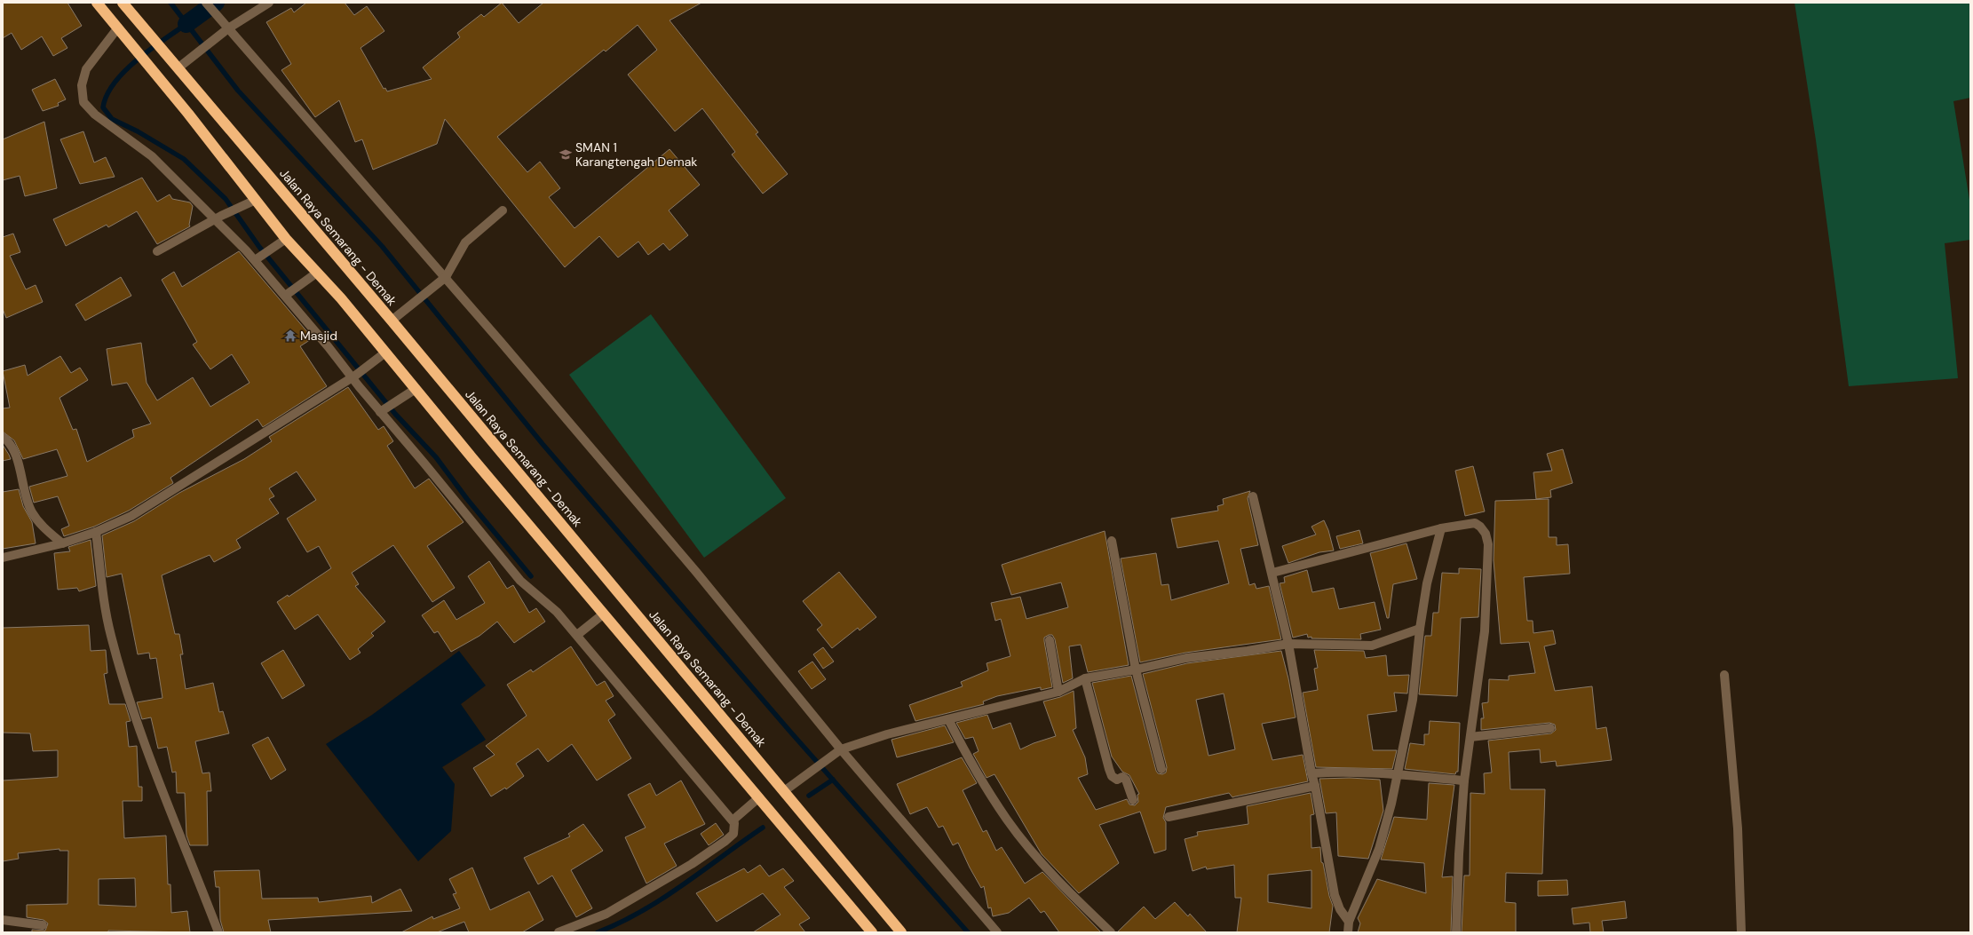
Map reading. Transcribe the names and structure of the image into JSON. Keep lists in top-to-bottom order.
{
  "streets": {
    "highway": ["Jalan Raya Semarang - Demak"]
  },
  "places": {
    "school or university": ["SMAN 1 Karangtengah Demak"],
    "temple": ["Masjid"]
  }
}
